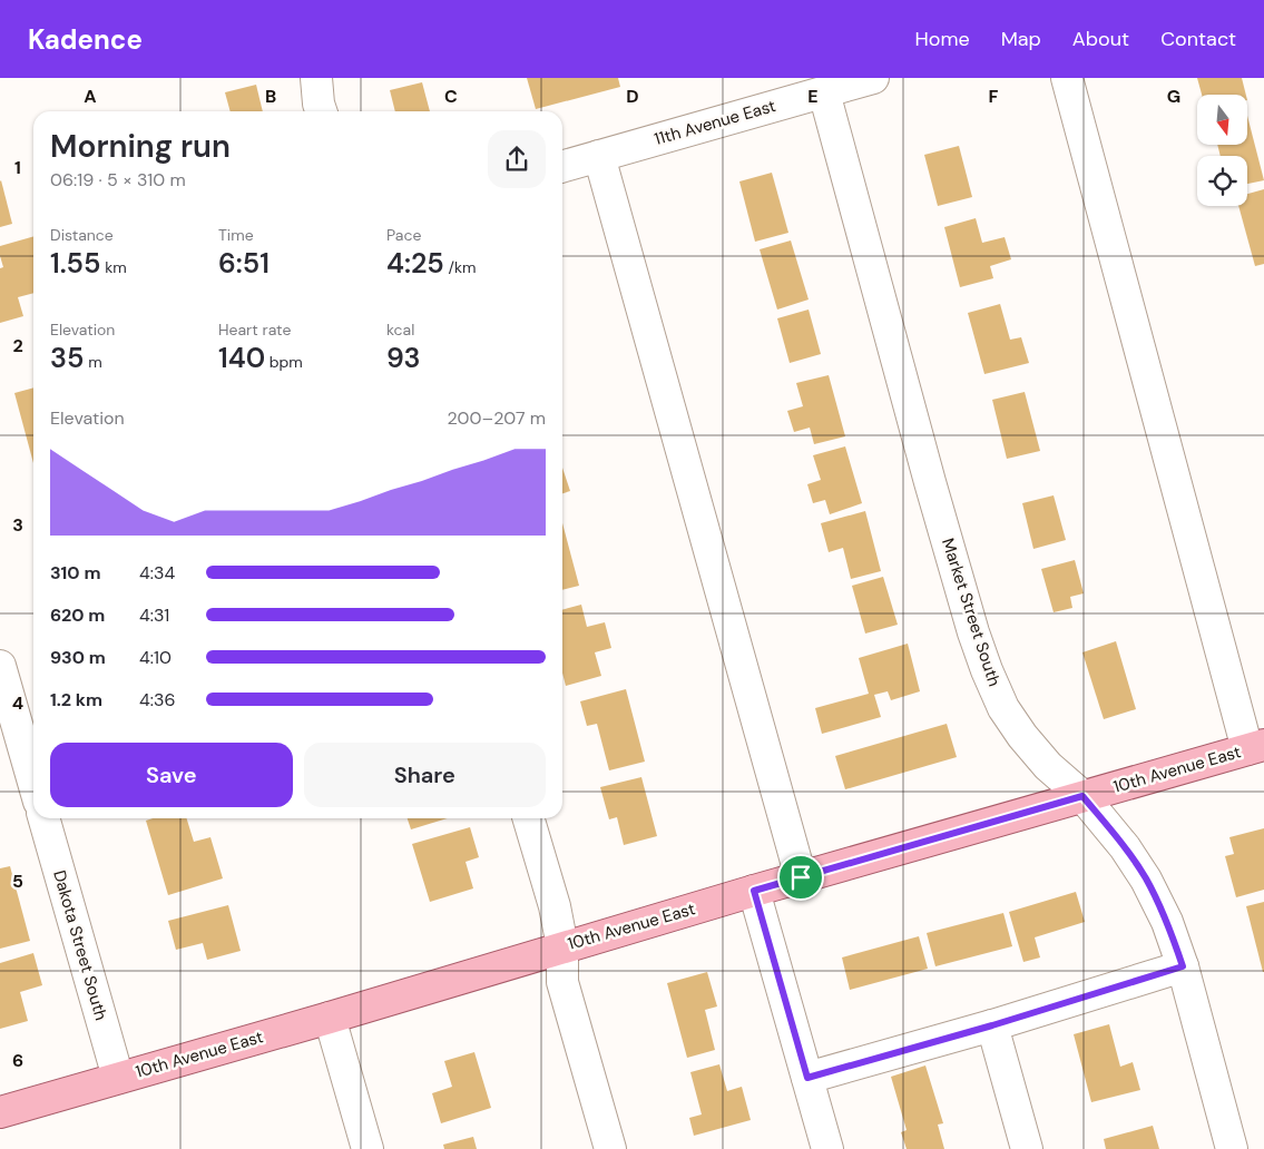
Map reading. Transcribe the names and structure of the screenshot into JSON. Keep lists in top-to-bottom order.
{
  "streets": {
    "main road": ["10th Avenue East"],
    "street": ["11th Avenue East", "Market Street South", "Dakota Street South"]
  },
  "crossings": [
    ["11th Avenue East", "Market Street South"],
    ["Market Street South", "10th Avenue East"],
    ["10th Avenue East", "Dakota Street South"]
  ],
  "north": "bottom",
  "page": {
    "header": "Kadence",
    "nav": [
      "Home",
      "Map",
      "About",
      "Contact"
    ],
    "heading": ["Morning run", "06:19 · 5 × 310 m"],
    "stats": [
      ["Distance", "1.55 km"],
      ["Time", "6:51"],
      ["Pace", "4:25 /km"],
      ["Elevation", "35 m"],
      ["Heart rate", "140 bpm"],
      ["kcal", "93"]
    ],
    "chart": ["Elevation", "200–207 m"],
    "list": [
      {
        "name": "310 m",
        "note": "4:34"
      },
      {
        "name": "620 m",
        "note": "4:31"
      },
      {
        "name": "930 m",
        "note": "4:10"
      },
      {
        "name": "1.2 km",
        "note": "4:36"
      }
    ],
    "buttons": ["Save", "Share"]
  },
  "grid": {
    "columns": [
      "A",
      "B",
      "C",
      "D",
      "E",
      "F",
      "G"
    ],
    "rows": [
      "1",
      "2",
      "3",
      "4",
      "5",
      "6"
    ]
  }
}
